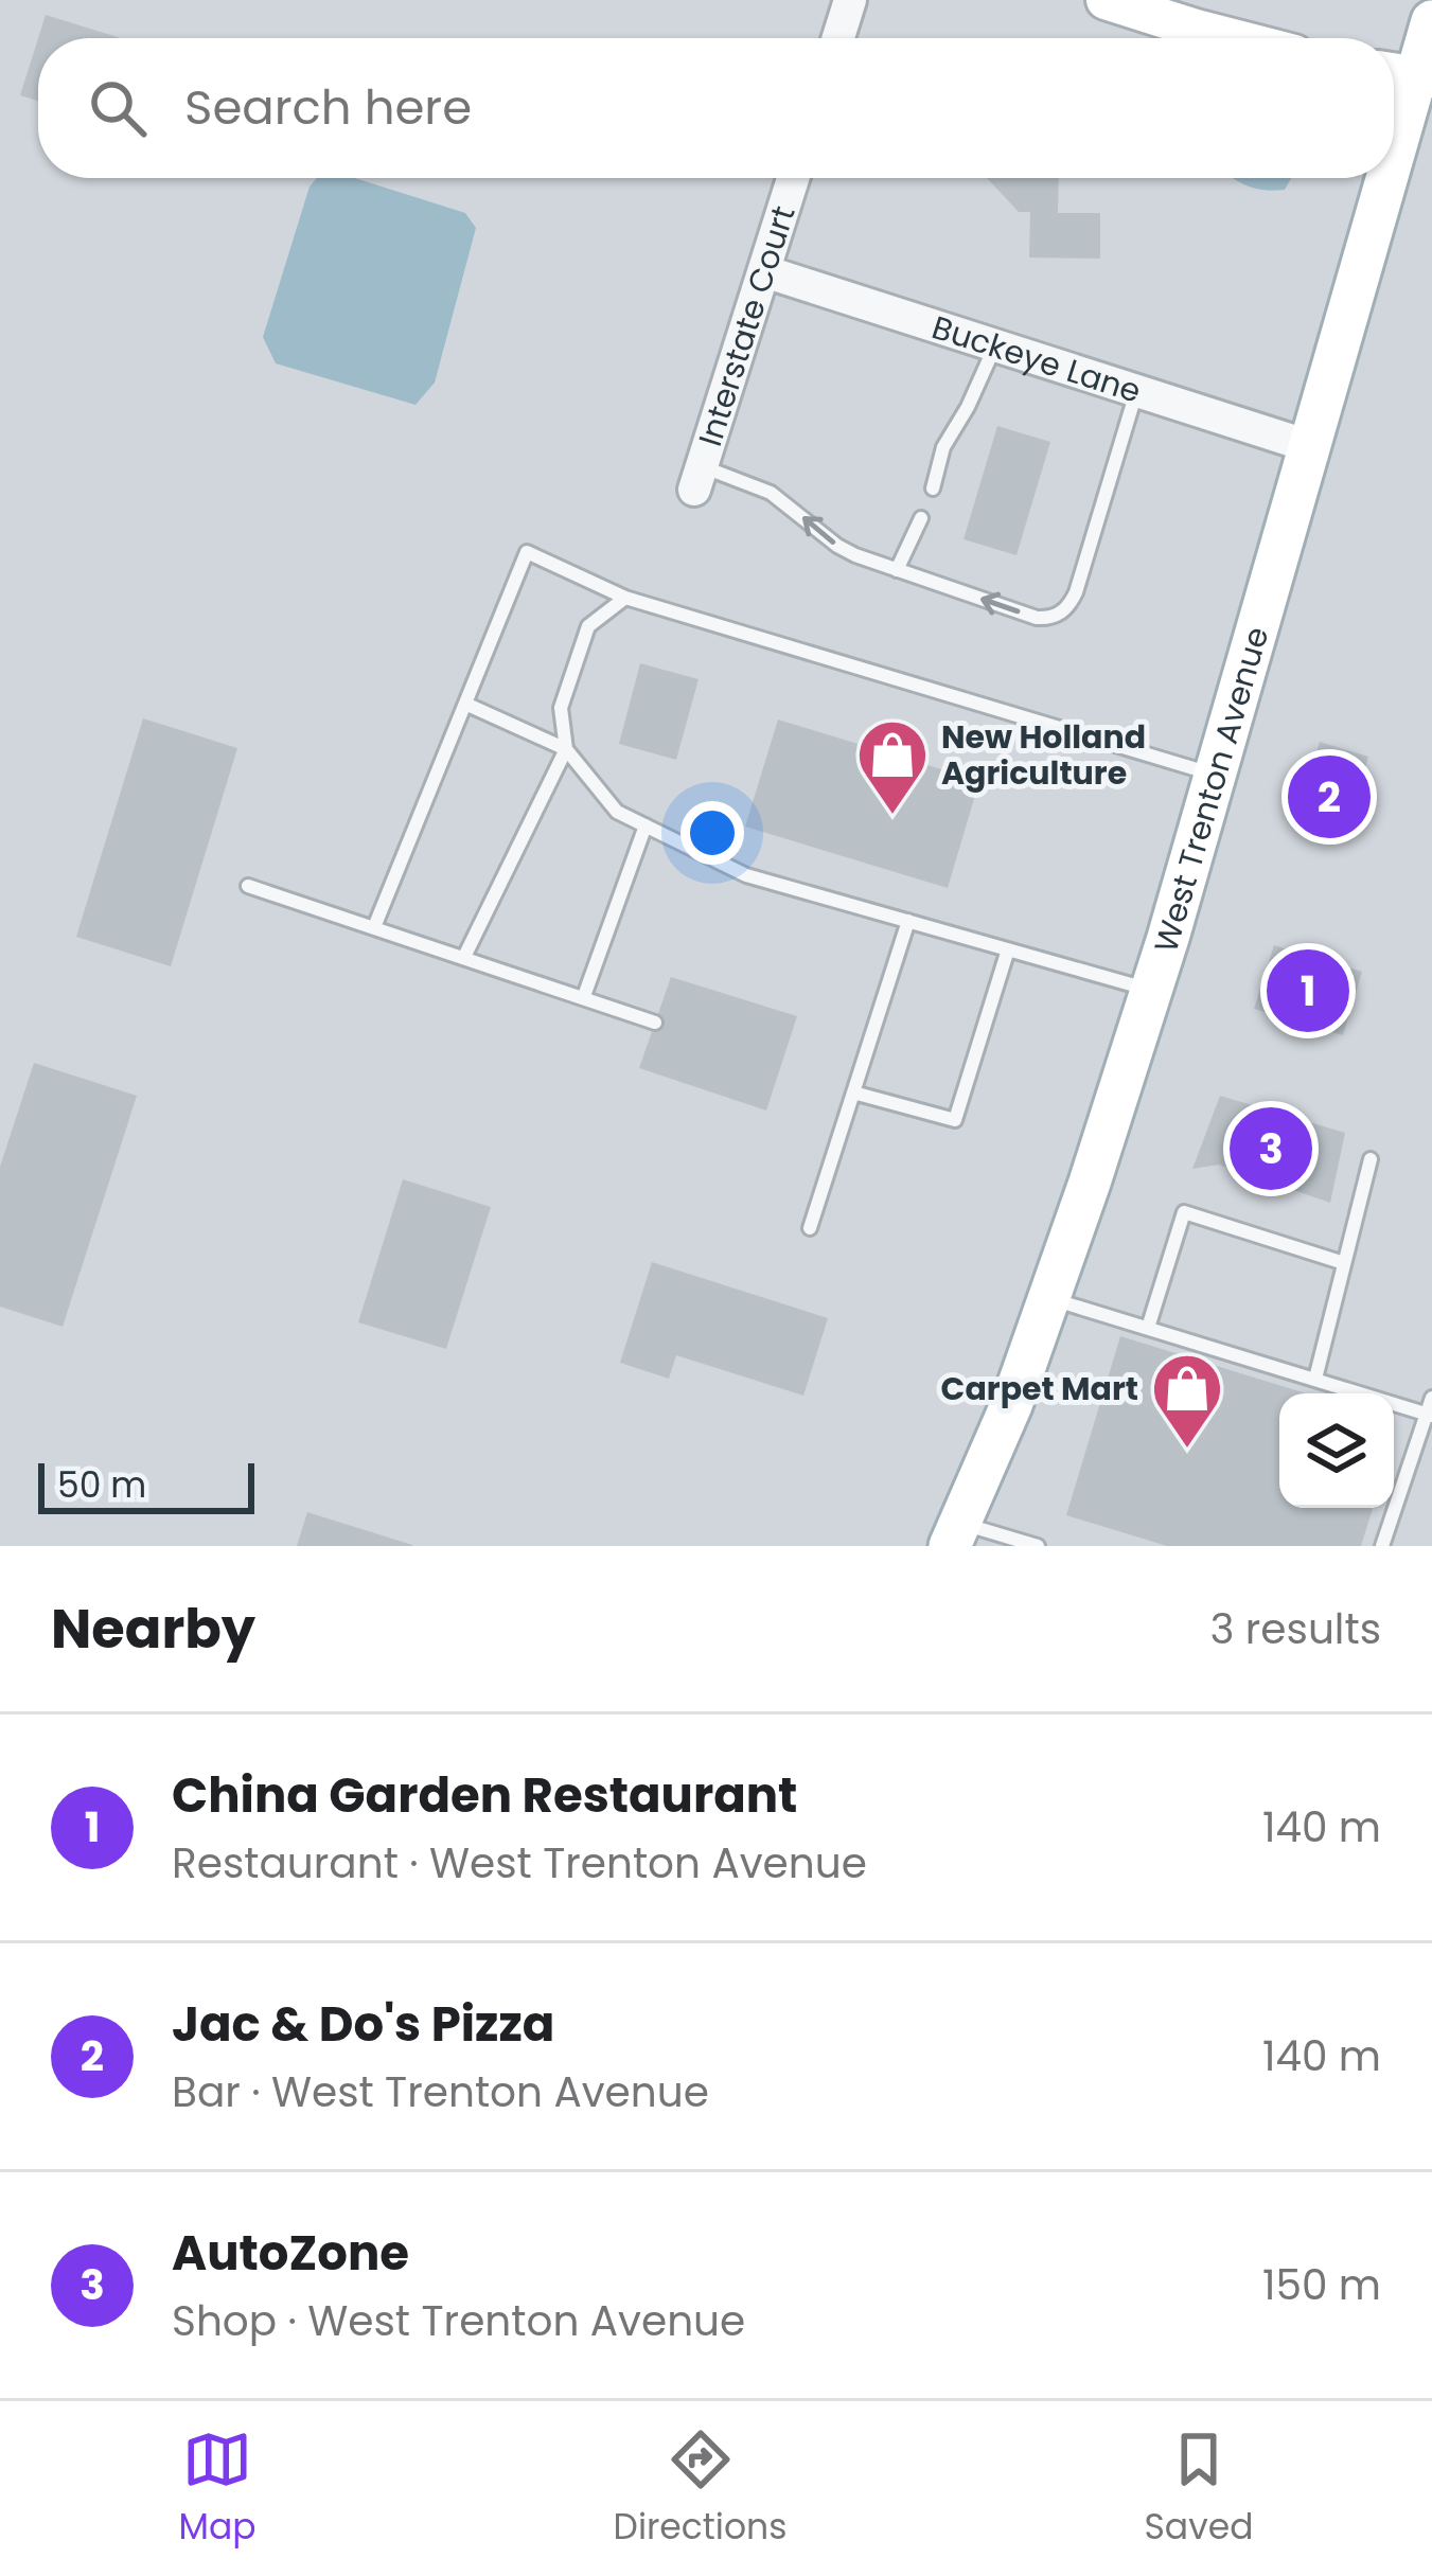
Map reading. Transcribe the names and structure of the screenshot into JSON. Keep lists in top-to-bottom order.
{
  "streets": {
    "main road": ["West Trenton Avenue"],
    "street": ["Interstate Court", "Buckeye Lane"]
  },
  "crossings": [
    ["Interstate Court", "Buckeye Lane"],
    ["Buckeye Lane", "West Trenton Avenue"]
  ],
  "places": {
    "shop": ["New Holland Agriculture", "Carpet Mart"]
  },
  "scale_bar": "50 m",
  "page": {
    "search": "Search here",
    "pins": ["2", "1", "3"],
    "scale": "50 m",
    "heading": ["Nearby", "3 results"],
    "list": [
      {
        "mark": "1",
        "name": "China Garden Restaurant",
        "note": "Restaurant · West Trenton Avenue",
        "value": "140 m"
      },
      {
        "mark": "2",
        "name": "Jac & Do's Pizza",
        "note": "Bar · West Trenton Avenue",
        "value": "140 m"
      },
      {
        "mark": "3",
        "name": "AutoZone",
        "note": "Shop · West Trenton Avenue",
        "value": "150 m"
      }
    ],
    "nav": ["Map", "Directions", "Saved"]
  }
}
